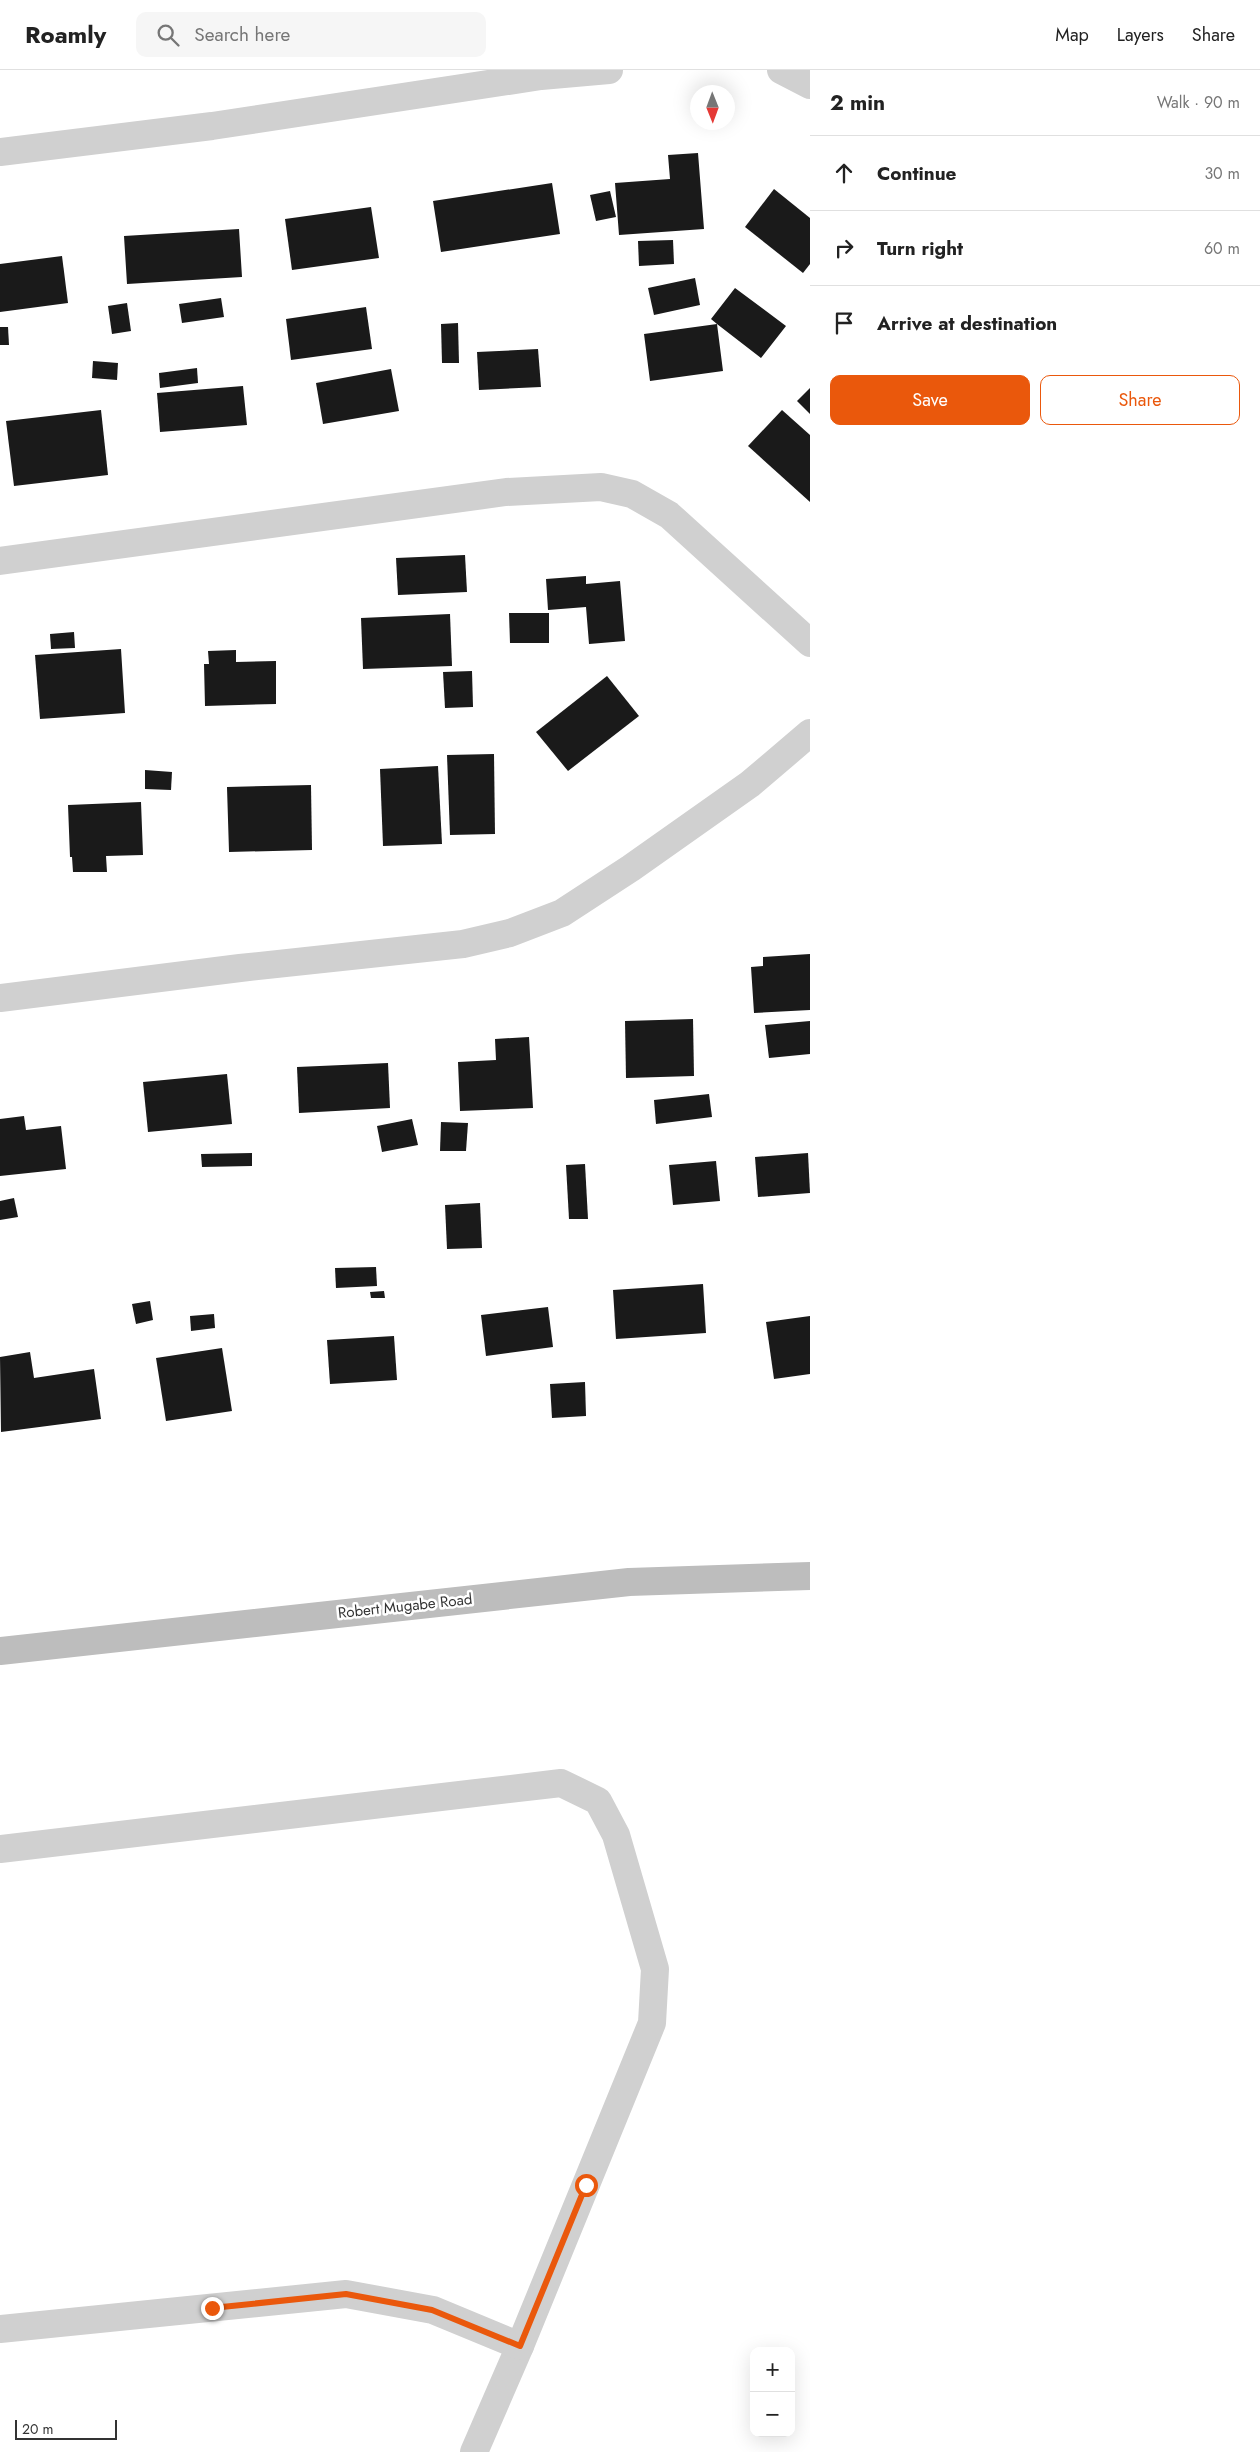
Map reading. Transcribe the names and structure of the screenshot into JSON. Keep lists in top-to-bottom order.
{
  "streets": {
    "main road": ["Robert Mugabe Road"]
  },
  "scale_bar": "20 m",
  "north": "bottom",
  "page": {
    "header": "Roamly",
    "search": "Search here",
    "nav": ["Map", "Layers", "Share"],
    "heading": ["2 min", "Walk · 90 m"],
    "list": [
      ["Continue", "30 m"],
      ["Turn right", "60 m"],
      "Arrive at destination"
    ],
    "buttons": ["Save", "Share"],
    "map_buttons": ["+", "−"],
    "scale": "20 m"
  }
}
